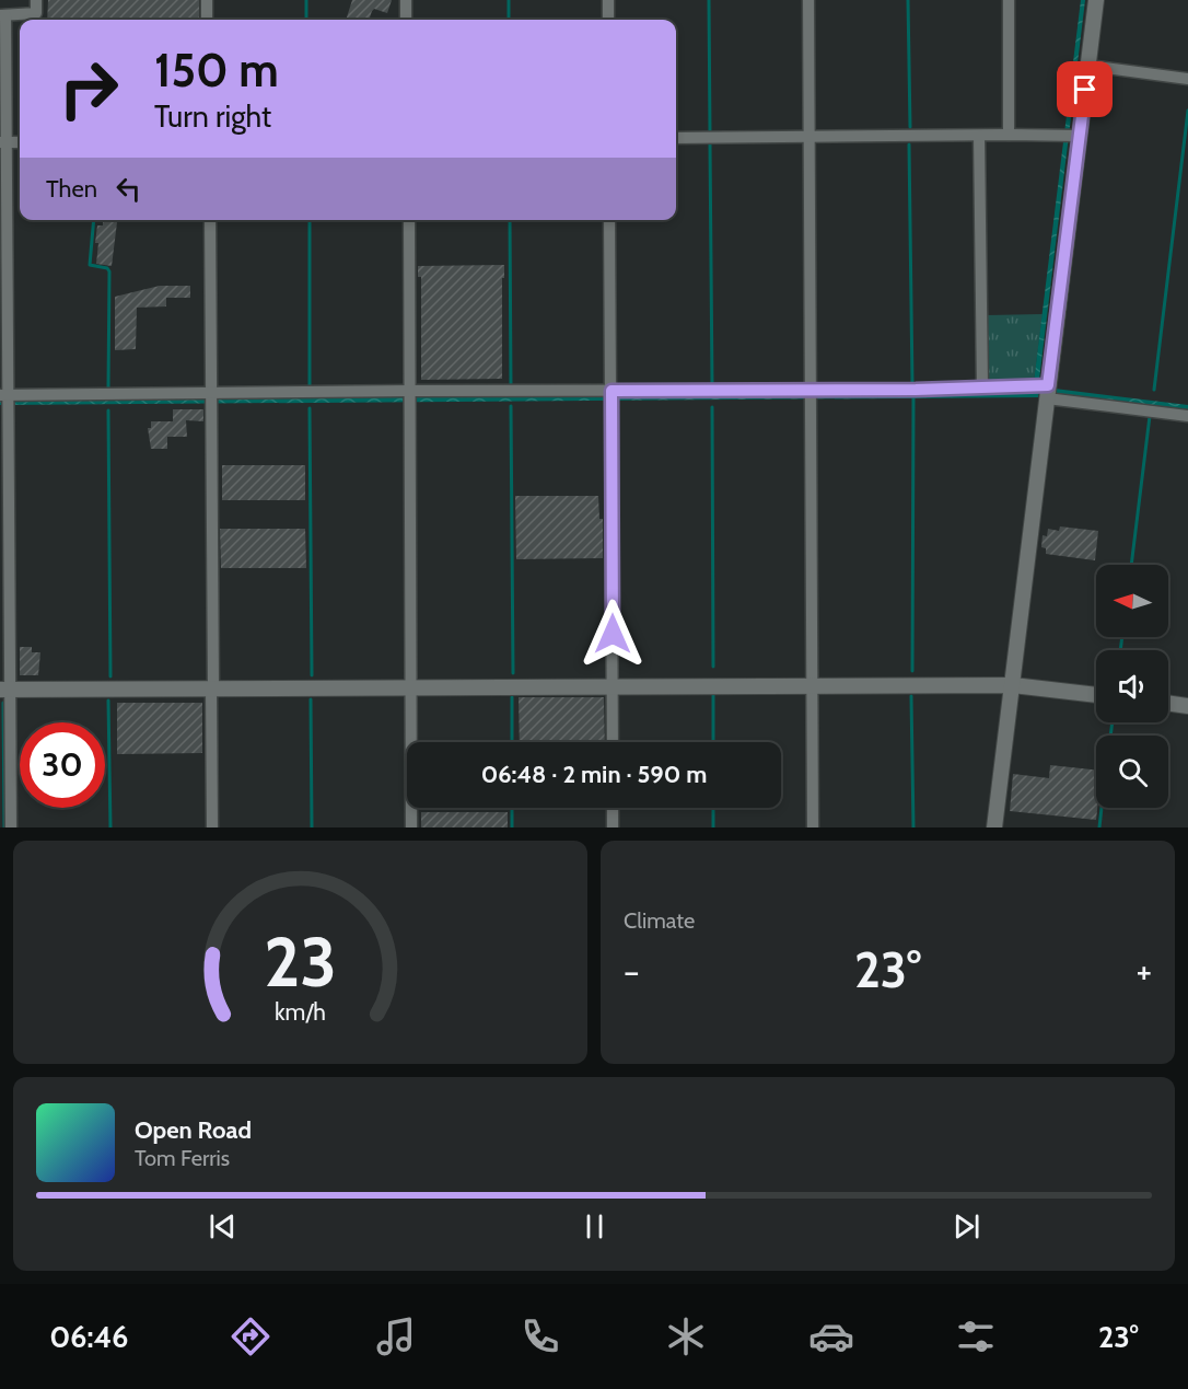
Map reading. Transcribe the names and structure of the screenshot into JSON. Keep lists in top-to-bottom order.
{
  "north": "left",
  "page": {
    "turn": ["150 m", "Turn right"],
    "then": "Then",
    "limit": "30",
    "trip": "06:48 · 2 min · 590 m",
    "tile": "Climate",
    "heat": ["−", "23°", "+"],
    "song": ["Open Road", "Tom Ferris"],
    "tabs": ["06:46", "23°"],
    "gauge": ["23", "km/h"]
  }
}
